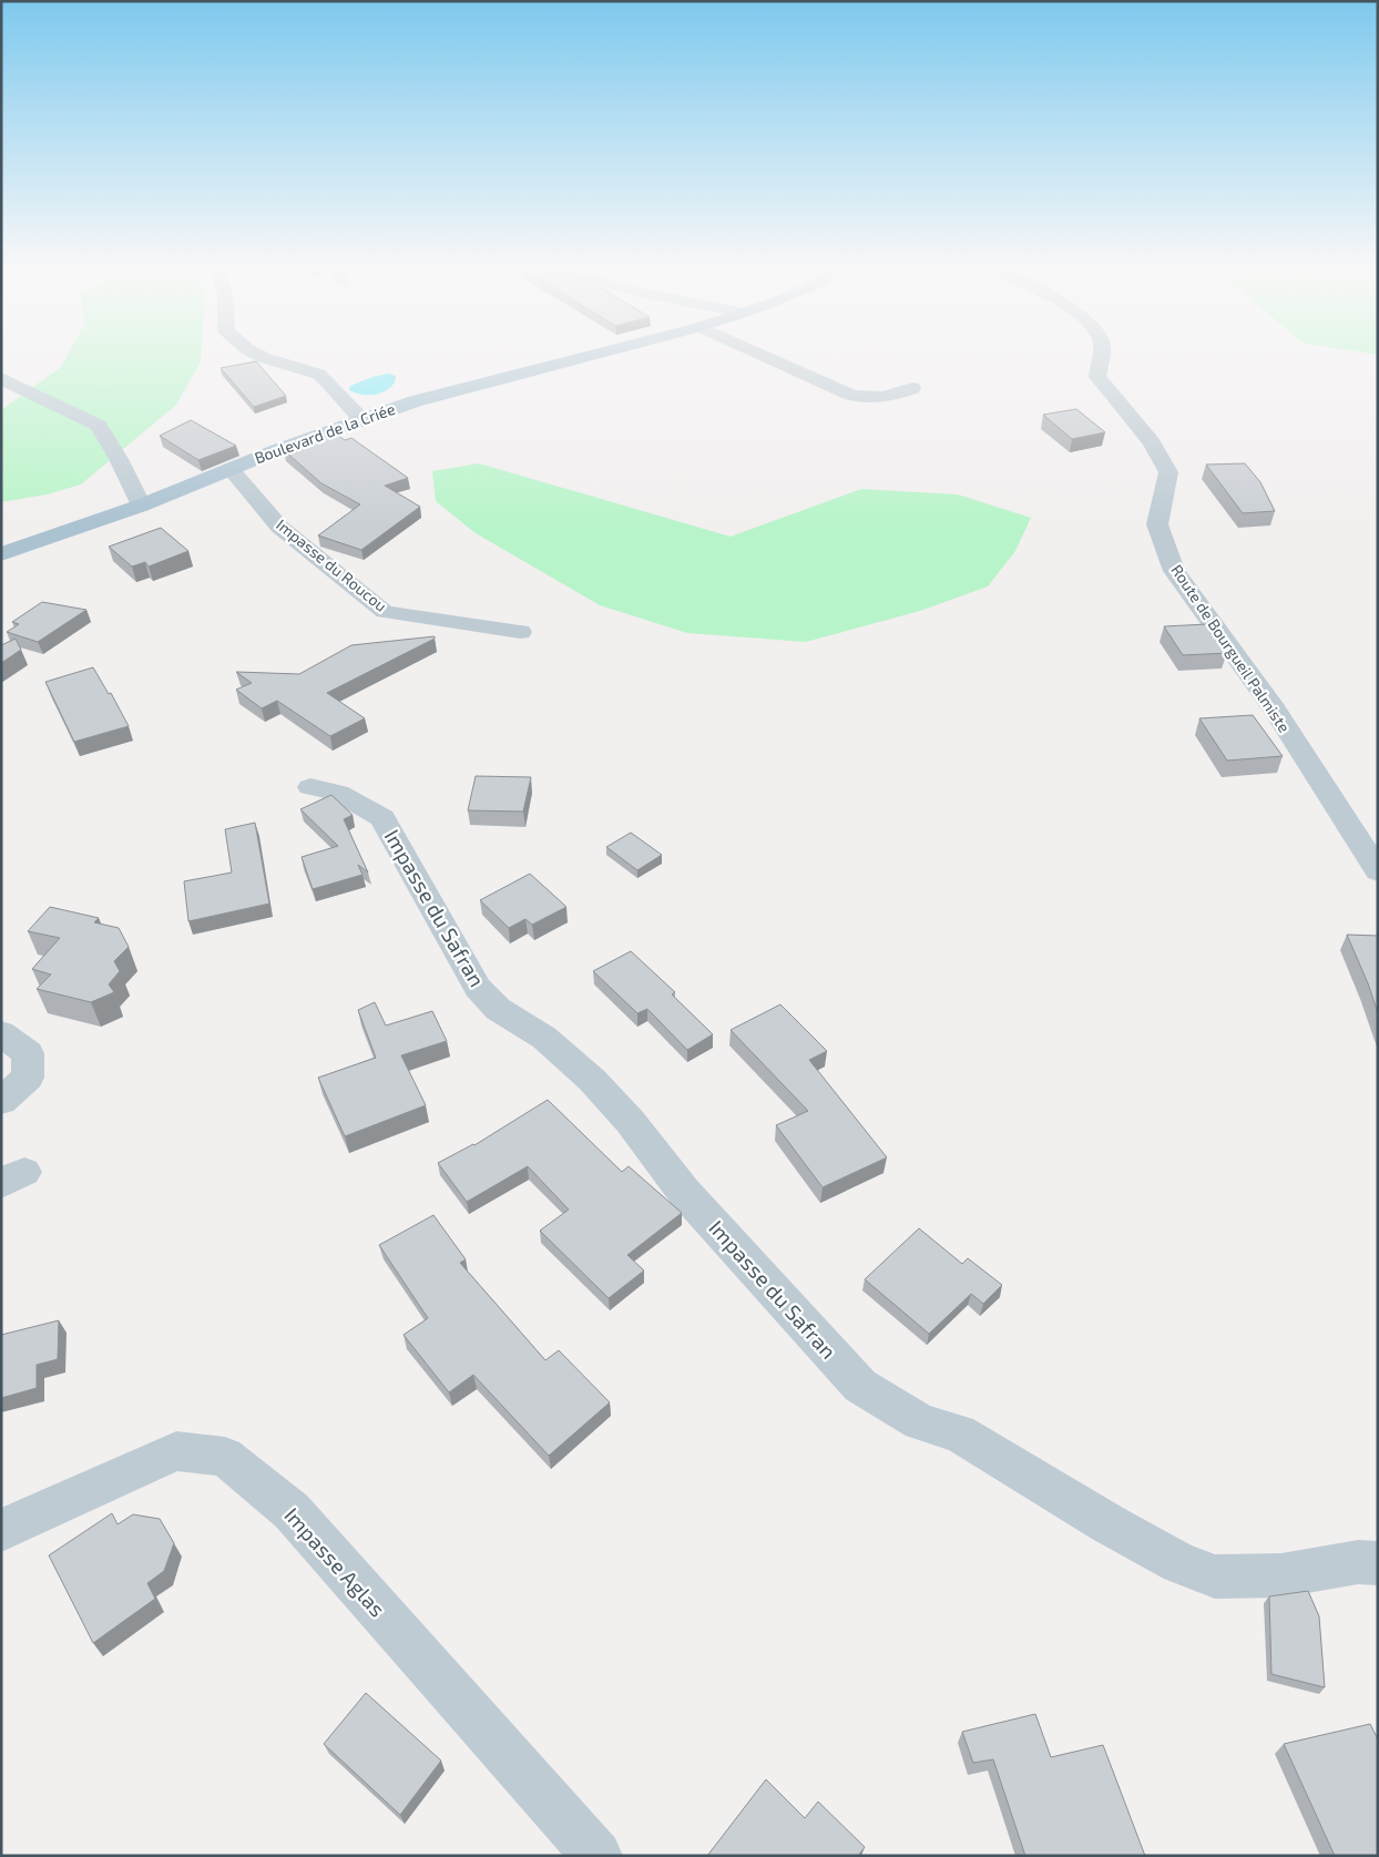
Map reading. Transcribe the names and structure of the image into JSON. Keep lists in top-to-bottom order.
{
  "streets": {
    "main road": ["Boulevard de la Criée"],
    "street": [
      "Impasse du Roucou",
      "Route de Bourgueil Palmiste",
      "Impasse du Safran",
      "Impasse Aglas"
    ]
  },
  "crossings": [
    ["Boulevard de la Criée", "Impasse du Roucou"]
  ]
}
